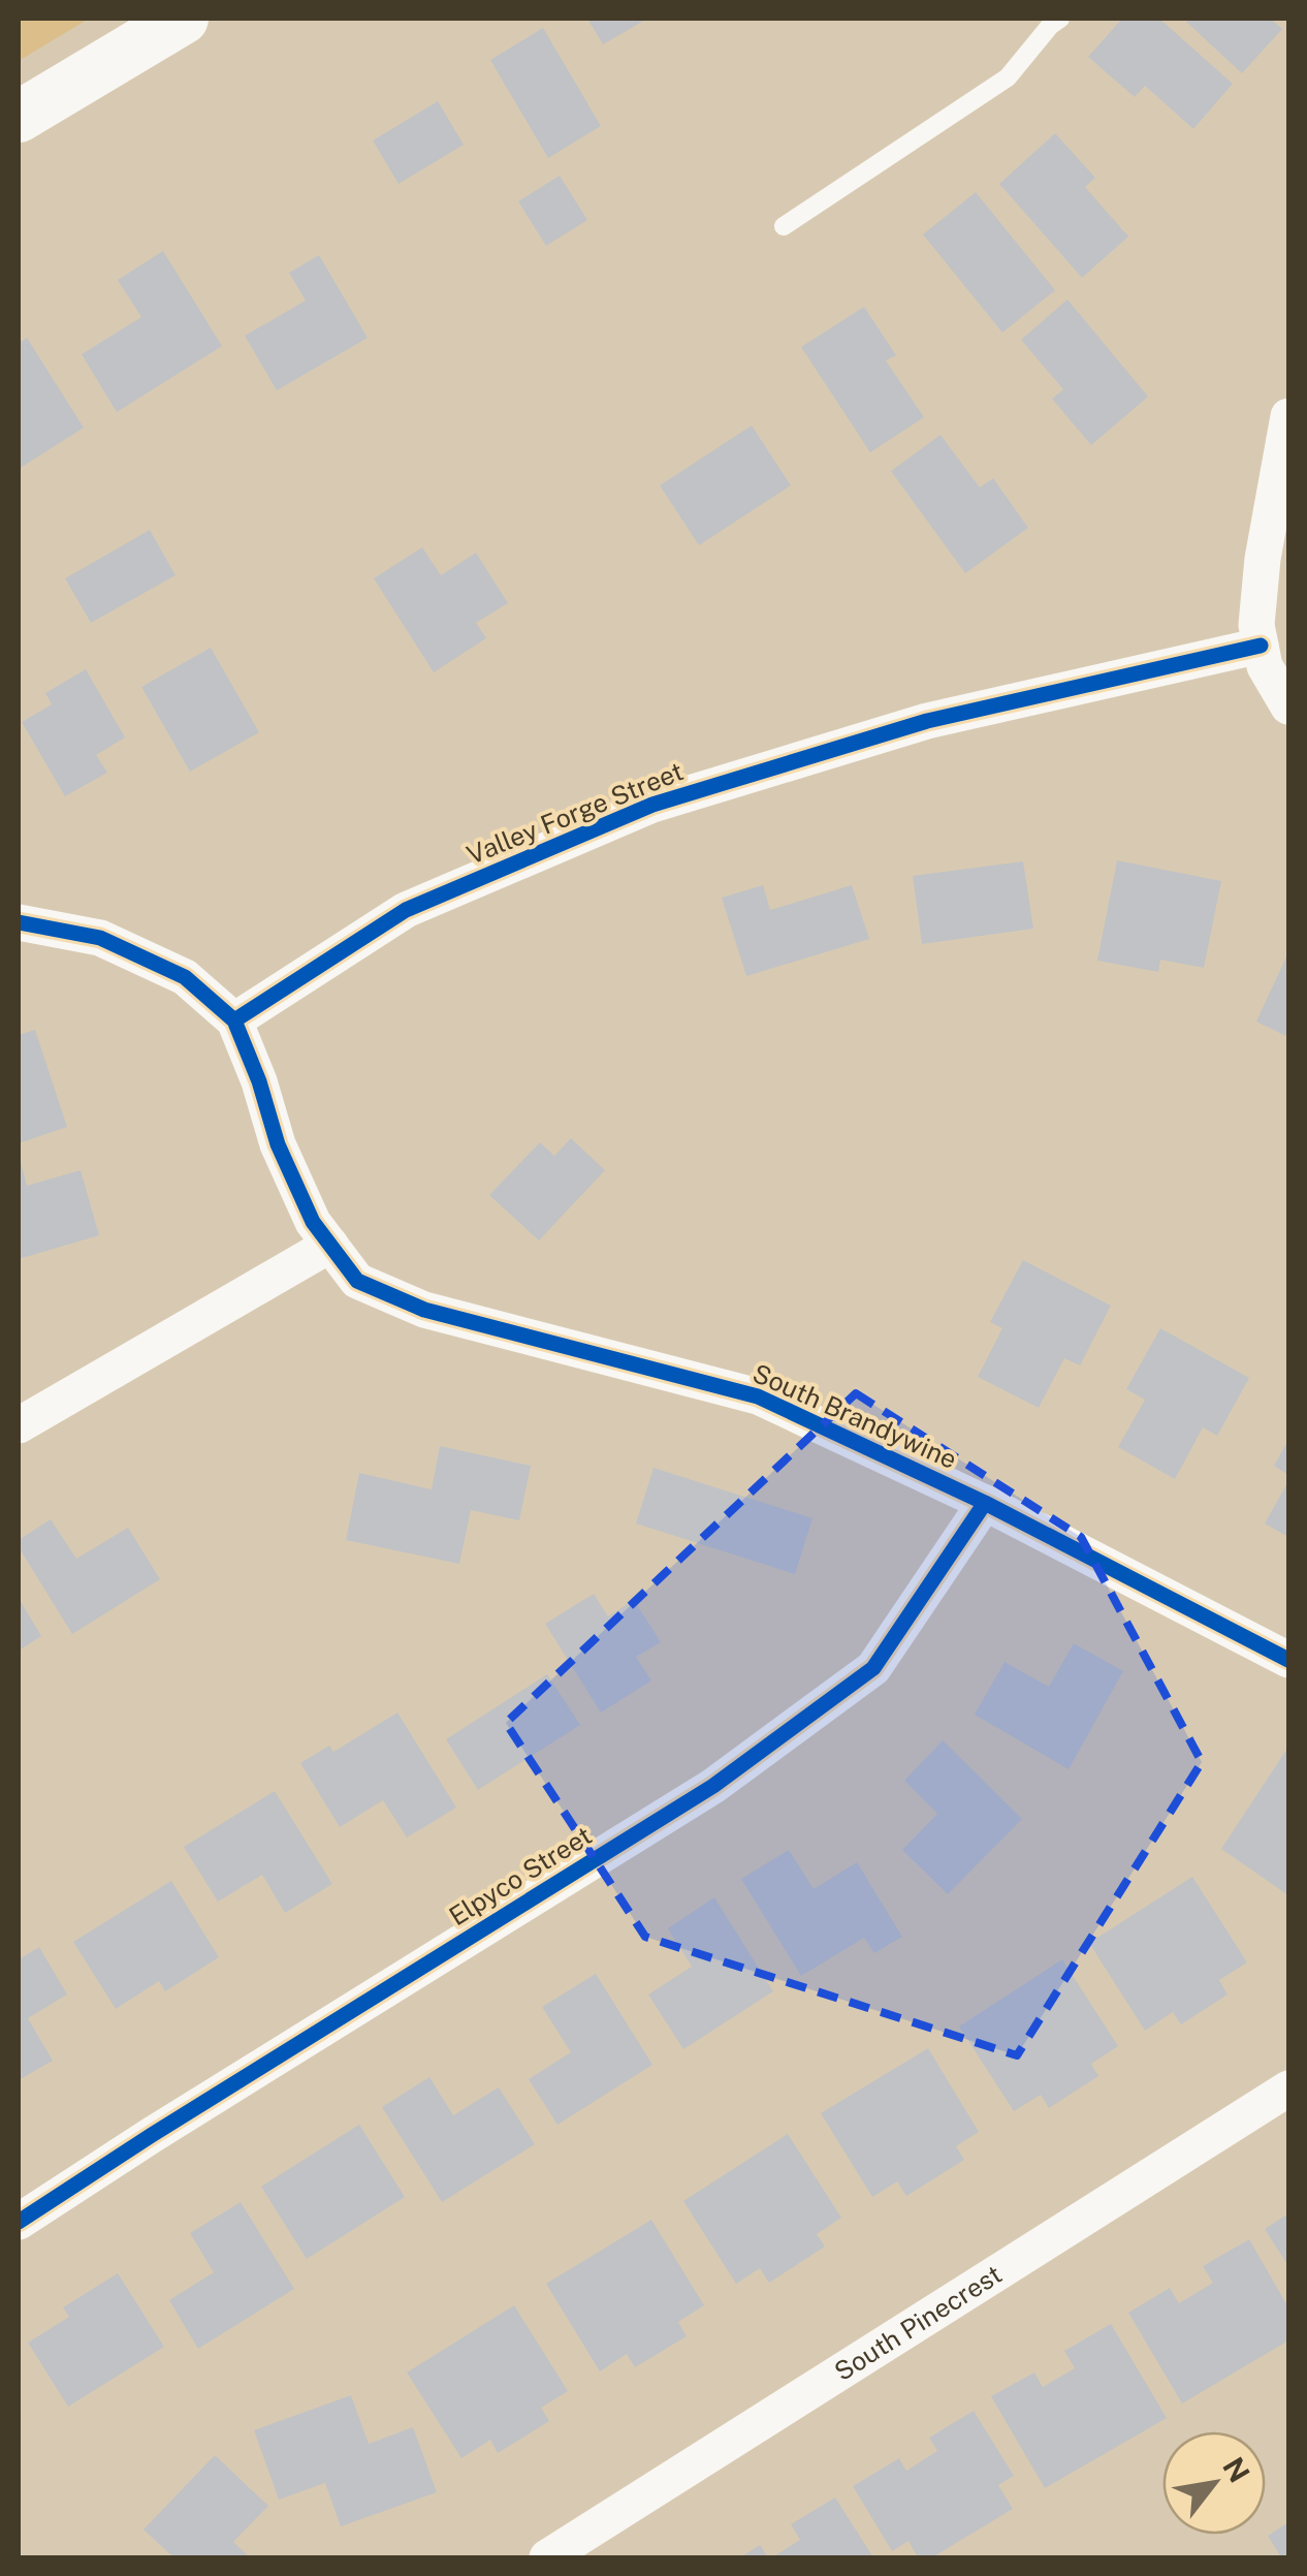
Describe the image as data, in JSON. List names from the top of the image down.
{
  "streets": {
    "street": [
      "Valley Forge Street",
      "South Brandywine",
      "Elpyco Street",
      "South Pinecrest"
    ]
  },
  "crossings": [
    ["South Brandywine", "Elpyco Street"]
  ],
  "north": "top right"
}
